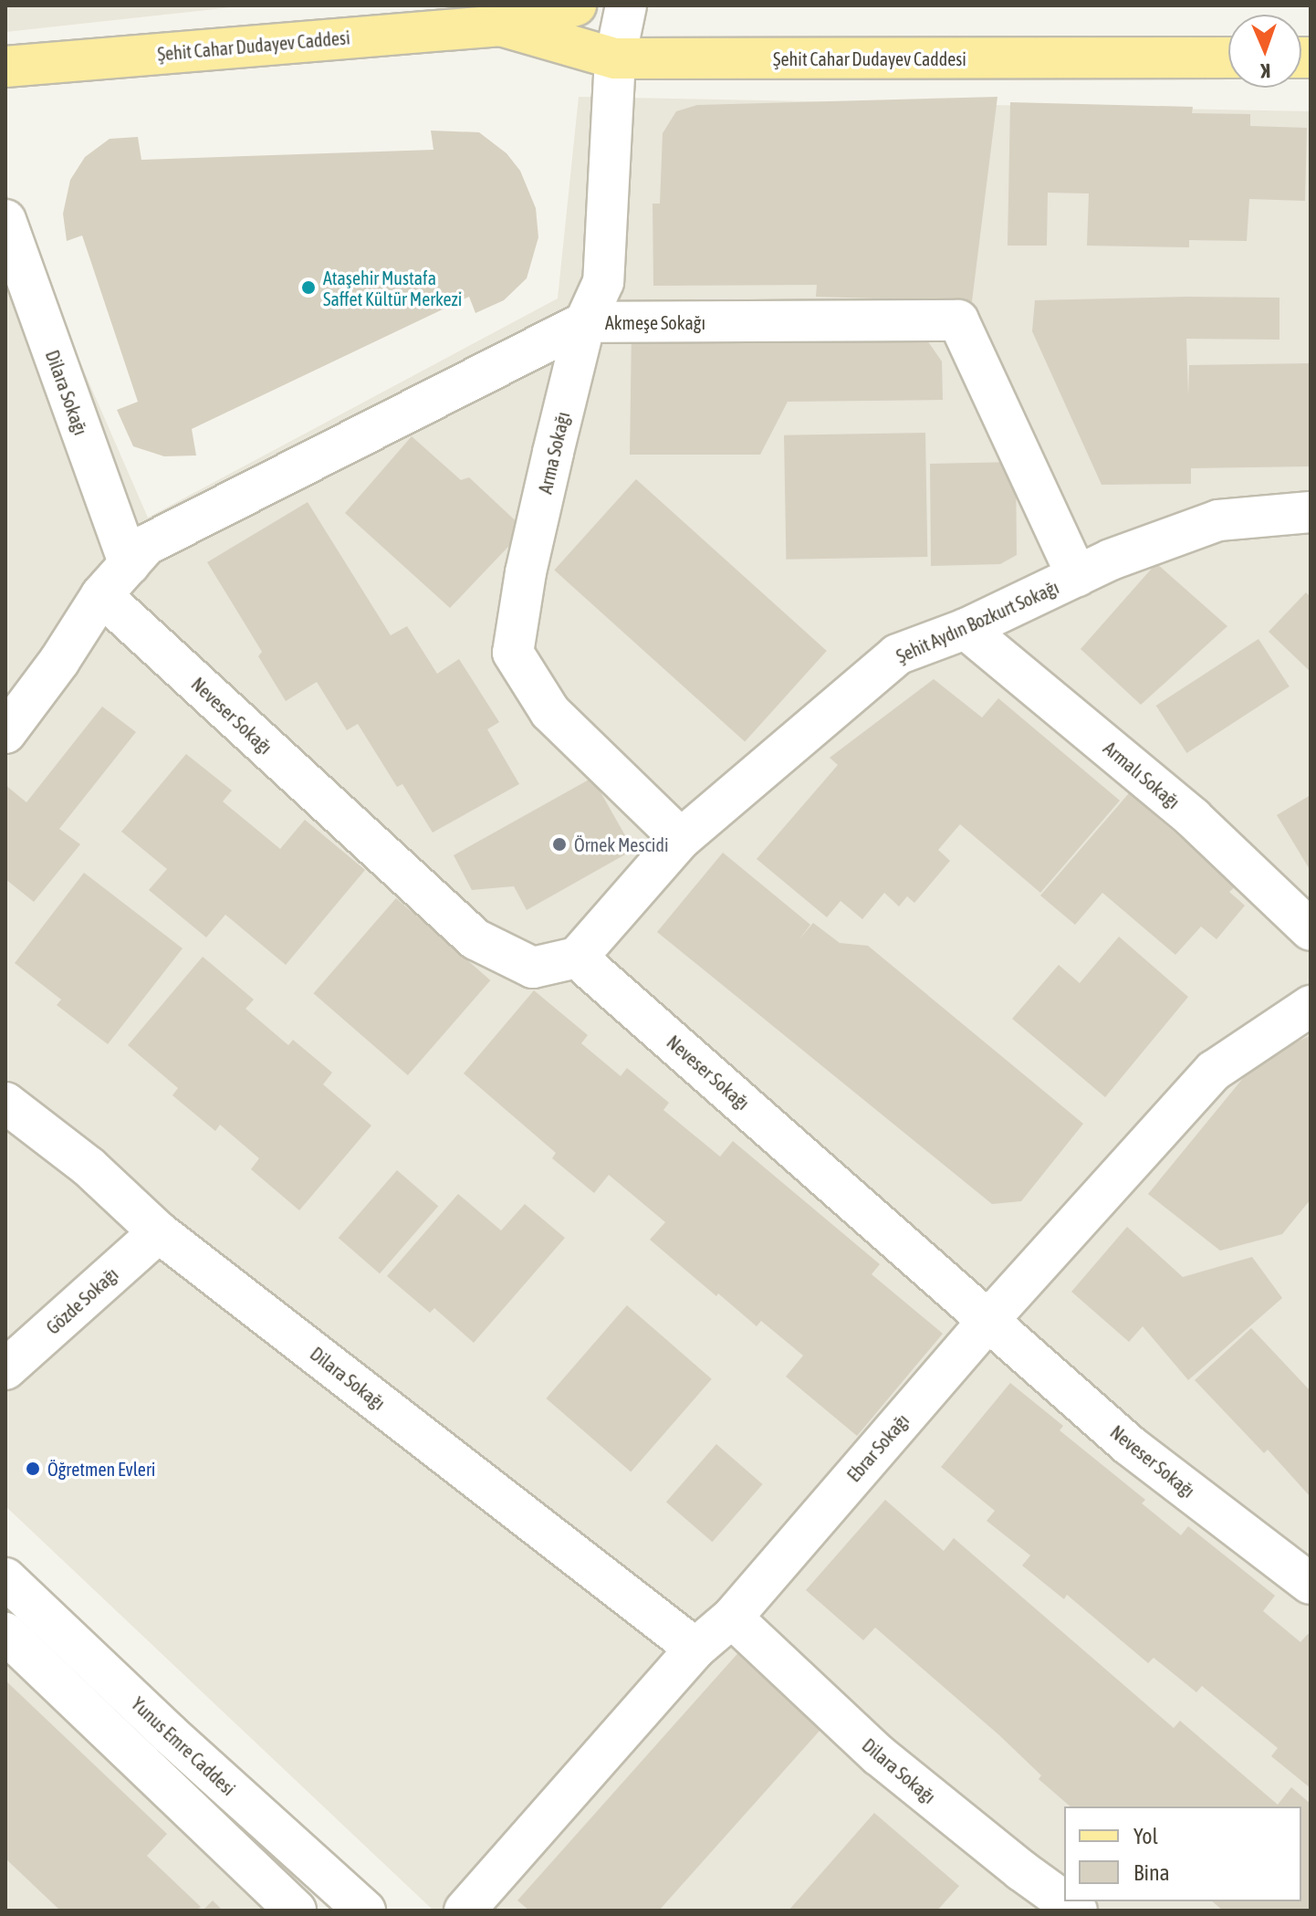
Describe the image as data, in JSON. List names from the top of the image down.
{
  "streets": {
    "main road": ["Şehit Cahar Dudayev Caddesi"],
    "street": [
      "Akmeşe Sokağı",
      "Dilara Sokağı",
      "Arma Sokağı",
      "Şehit Aydın Bozkurt Sokağı",
      "Neveser Sokağı",
      "Armalı Sokağı",
      "Gözde Sokağı",
      "Ebrar Sokağı",
      "Yunus Emre Caddesi"
    ]
  },
  "crossings": [
    ["Şehit Cahar Dudayev Caddesi", "Arma Sokağı"],
    ["Akmeşe Sokağı", "Dilara Sokağı"],
    ["Akmeşe Sokağı", "Arma Sokağı"],
    ["Akmeşe Sokağı", "Şehit Aydın Bozkurt Sokağı"],
    ["Akmeşe Sokağı", "Neveser Sokağı"],
    ["Dilara Sokağı", "Gözde Sokağı"],
    ["Dilara Sokağı", "Ebrar Sokağı"],
    ["Arma Sokağı", "Şehit Aydın Bozkurt Sokağı"],
    ["Şehit Aydın Bozkurt Sokağı", "Neveser Sokağı"],
    ["Şehit Aydın Bozkurt Sokağı", "Armalı Sokağı"],
    ["Neveser Sokağı", "Ebrar Sokağı"]
  ],
  "places": ["Ataşehir Mustafa Saffet Kültür Merkezi", "Örnek Mescidi", "Öğretmen Evleri"],
  "legend": ["Yol", "Bina"],
  "north": "bottom"
}
